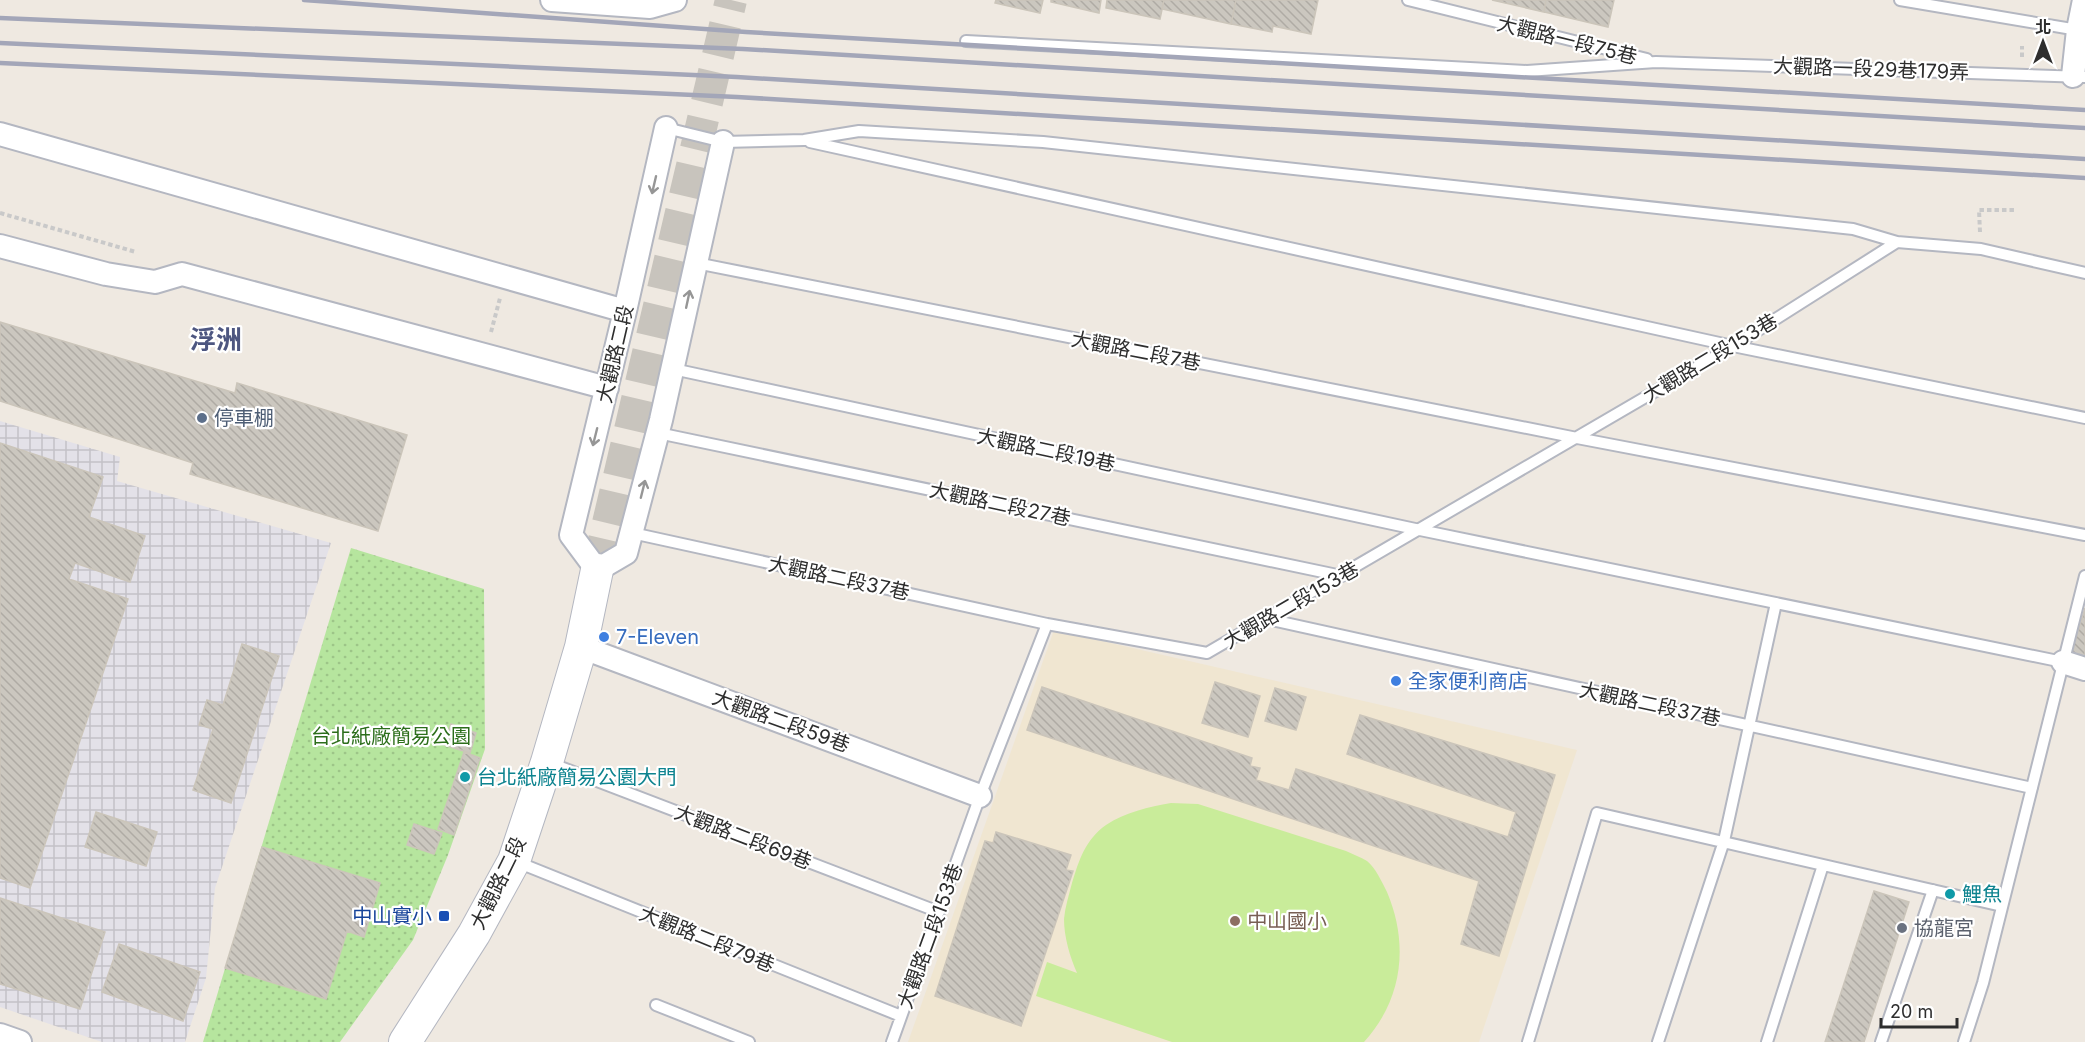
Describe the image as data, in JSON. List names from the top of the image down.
{
  "streets": {
    "main road": ["大觀路二段"],
    "street": ["大觀路二段59巷"],
    "lane": [
      "大觀路一段75巷",
      "大觀路一段29巷179弄",
      "大觀路二段7巷",
      "大觀路二段153巷",
      "大觀路二段19巷",
      "大觀路二段27巷",
      "大觀路二段37巷",
      "大觀路二段69巷",
      "大觀路二段79巷"
    ]
  },
  "crossings": [
    ["大觀路一段75巷", "大觀路一段29巷179弄"],
    ["大觀路二段7巷", "大觀路二段153巷"],
    ["大觀路二段", "大觀路二段59巷"],
    ["大觀路二段", "大觀路二段69巷"],
    ["大觀路二段", "大觀路二段79巷"],
    ["大觀路二段153巷", "大觀路二段19巷"],
    ["大觀路二段153巷", "大觀路二段27巷"],
    ["大觀路二段153巷", "大觀路二段37巷"],
    ["大觀路二段153巷", "大觀路二段59巷"],
    ["大觀路二段153巷", "大觀路二段69巷"],
    ["大觀路二段153巷", "大觀路二段79巷"]
  ],
  "districts": ["浮洲"],
  "parks": ["台北紙廠簡易公園"],
  "places": {
    "other": [
      "停車棚",
      "7-Eleven",
      "全家便利商店",
      "台北紙廠簡易公園大門",
      "鯉魚",
      "中山國小",
      "協龍宮"
    ],
    "transit": ["中山實小"]
  },
  "scale_bar": "20 m",
  "north": "top"
}
